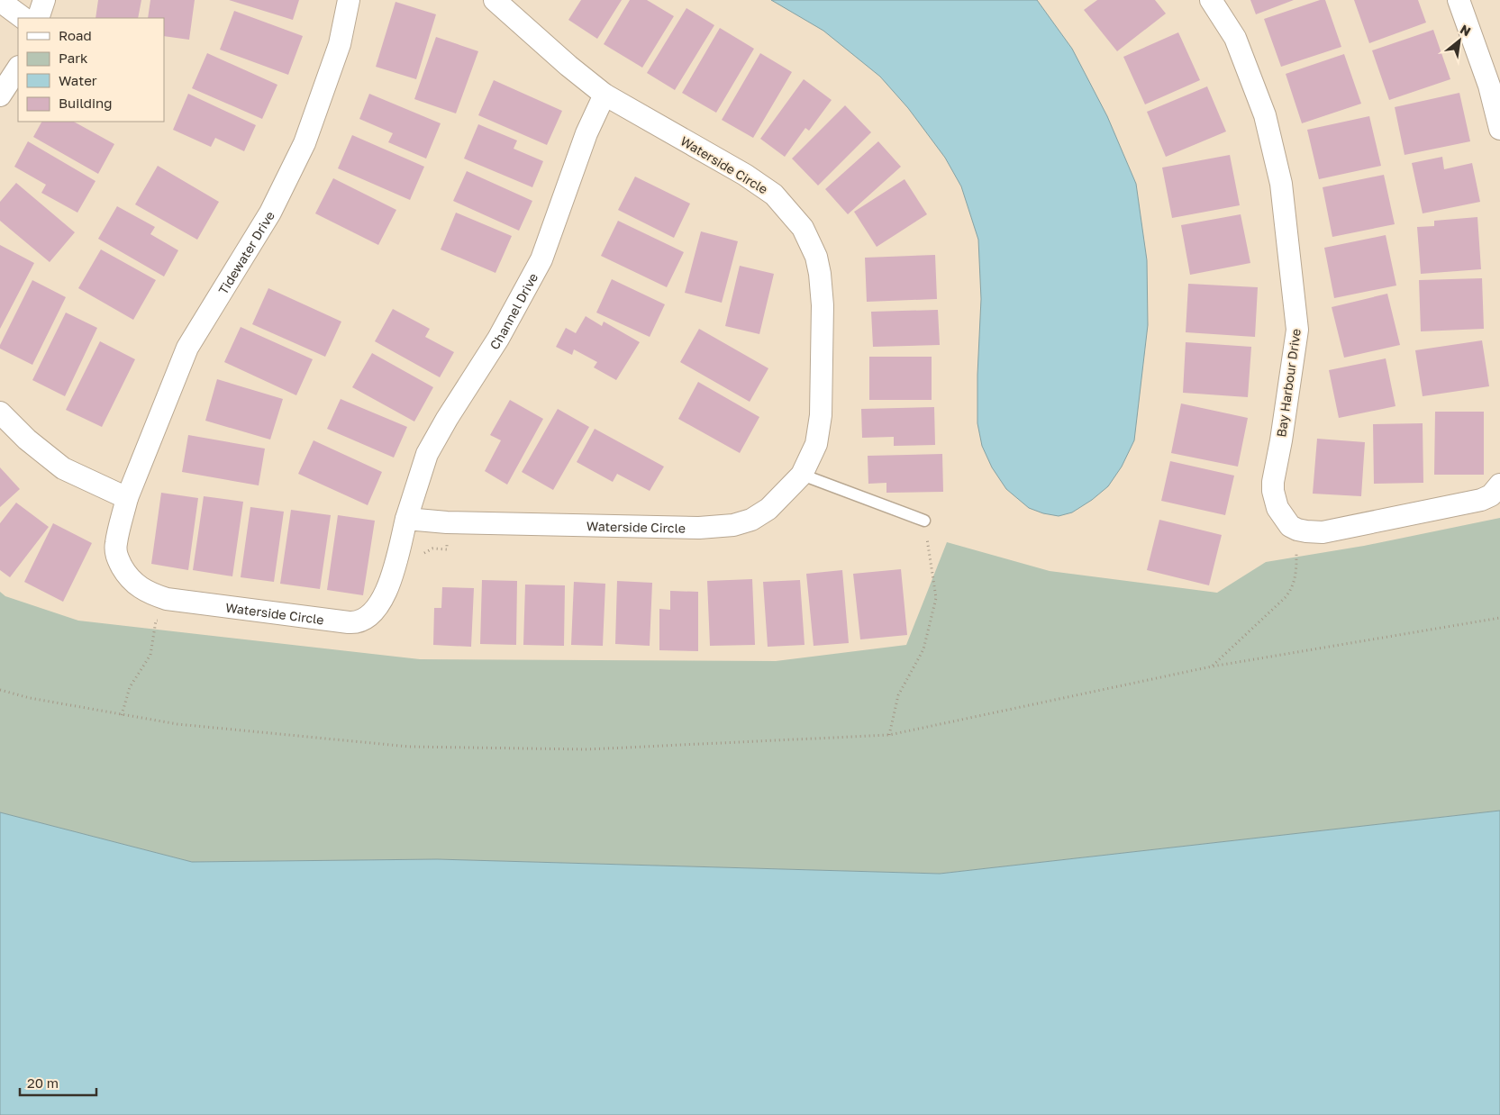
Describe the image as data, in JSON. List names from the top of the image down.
{
  "streets": {
    "street": [
      "Waterside Circle",
      "Tidewater Drive",
      "Channel Drive",
      "Bay Harbour Drive"
    ]
  },
  "crossings": [
    ["Waterside Circle", "Tidewater Drive"],
    ["Waterside Circle", "Channel Drive"]
  ],
  "legend": [
    "Road",
    "Park",
    "Water",
    "Building"
  ],
  "scale_bar": "20 m",
  "north": "top right"
}
